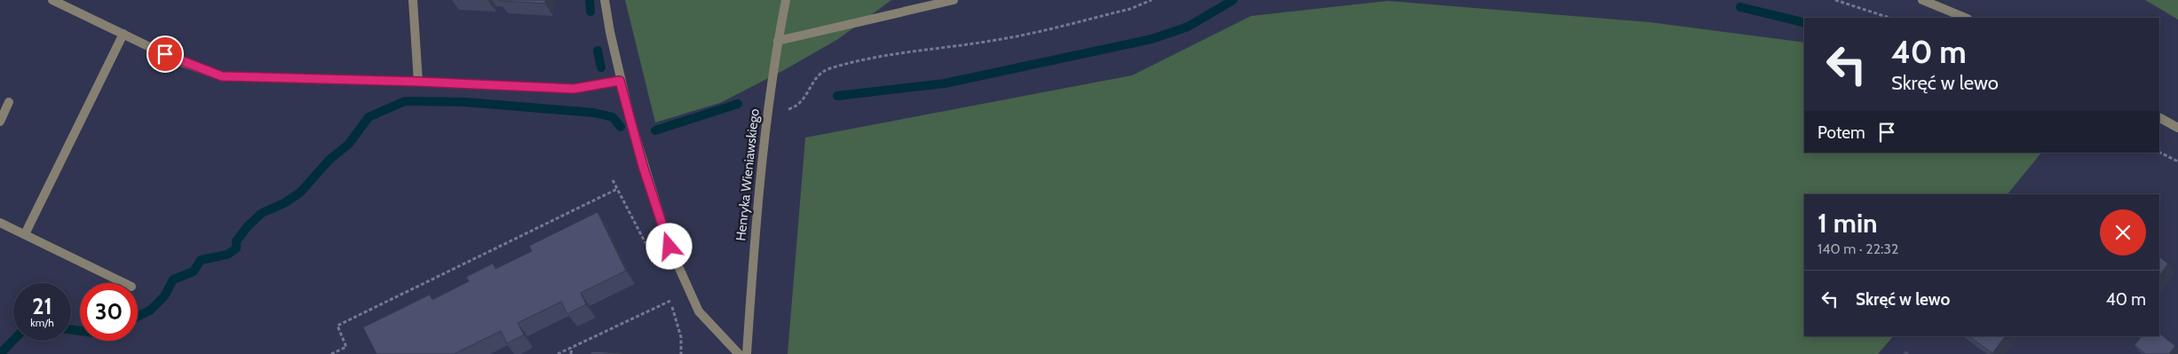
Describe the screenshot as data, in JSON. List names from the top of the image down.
{
  "streets": {
    "street": ["Henryka Wieniawskiego"]
  },
  "page": {
    "turn": ["40 m", "Skręć w lewo"],
    "then": "Potem",
    "heading": ["1 min", "140 m · 22:32"],
    "list": [
      {
        "name": "Skręć w lewo",
        "value": "40 m"
      }
    ],
    "speed": "21 km/h",
    "limit": "30"
  }
}
